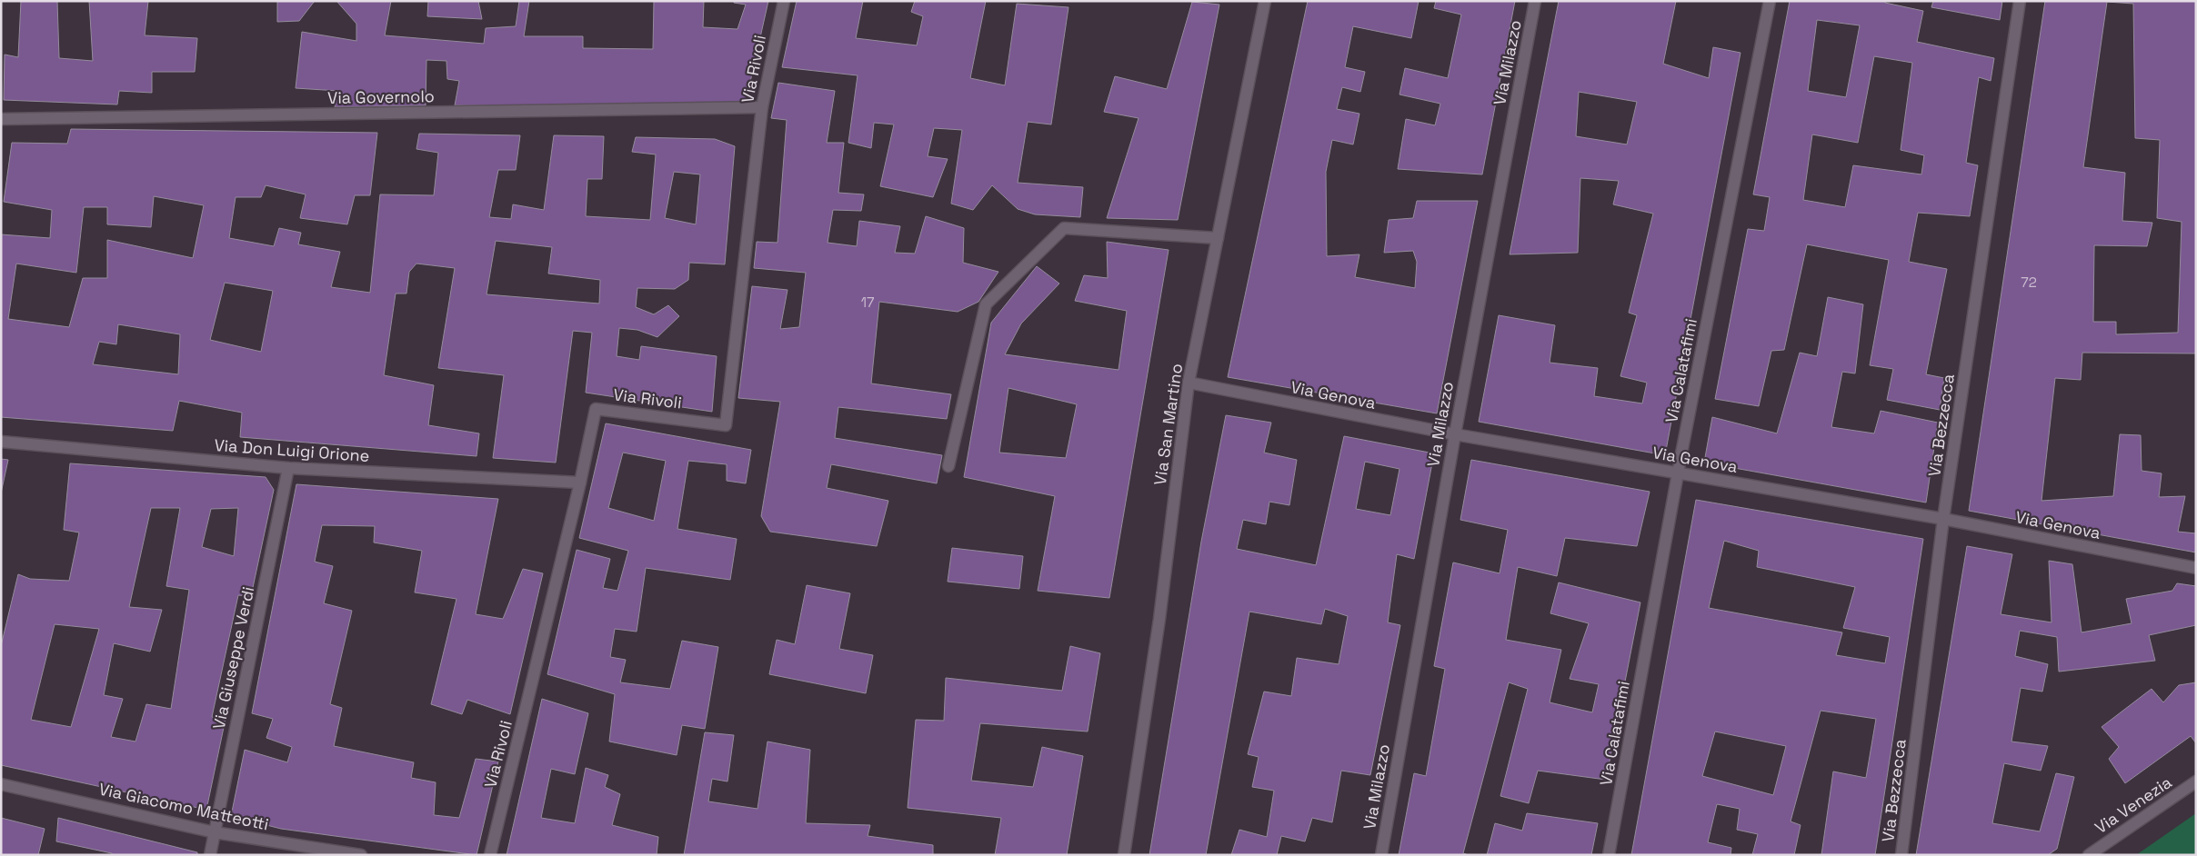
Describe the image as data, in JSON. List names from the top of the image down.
{
  "streets": {
    "street": [
      "Via Milazzo",
      "Via Rivoli",
      "Via Governolo",
      "Via Calatafimi",
      "Via Genova",
      "Via San Martino",
      "Via Bezzecca",
      "Via Don Luigi Orione",
      "Via Giuseppe Verdi",
      "Via Venezia",
      "Via Giacomo Matteotti"
    ]
  },
  "crossings": [
    ["Via Milazzo", "Via Genova"],
    ["Via Rivoli", "Via Governolo"],
    ["Via Rivoli", "Via Don Luigi Orione"],
    ["Via Calatafimi", "Via Genova"],
    ["Via Genova", "Via San Martino"],
    ["Via Genova", "Via Bezzecca"],
    ["Via Don Luigi Orione", "Via Giuseppe Verdi"],
    ["Via Giuseppe Verdi", "Via Giacomo Matteotti"]
  ],
  "house_numbers": ["72", "17"]
}
